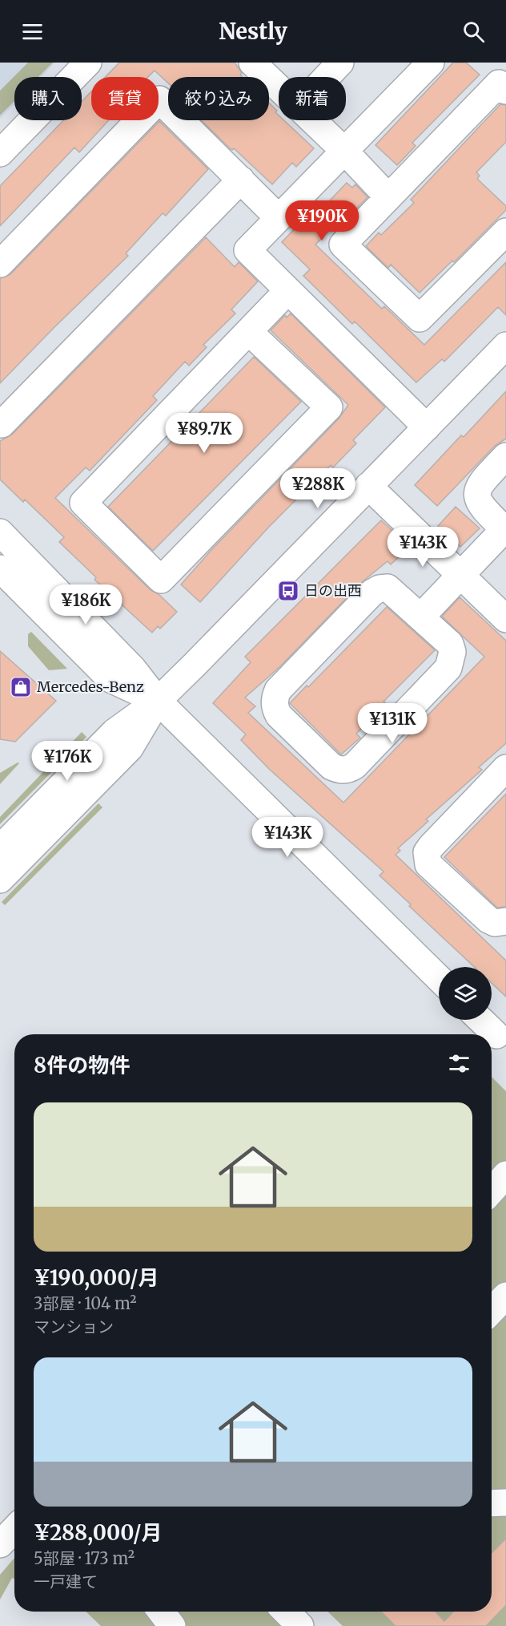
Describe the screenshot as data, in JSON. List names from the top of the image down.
{
  "places": {
    "bus stop": ["日の出西"],
    "shop": ["Mercedes-Benz"]
  },
  "page": {
    "header": "Nestly",
    "chip": [
      "購入",
      "賃貸",
      "絞り込み",
      "新着"
    ],
    "price": [
      "¥190K",
      "¥89.7K",
      "¥288K",
      "¥143K",
      "¥186K",
      "¥131K",
      "¥176K",
      "¥143K"
    ],
    "heading": "8件の物件",
    "list": [
      {
        "name": "¥190,000/月",
        "note": "3部屋 · 104 m² · マンション"
      },
      {
        "name": "¥288,000/月",
        "note": "5部屋 · 173 m² · 一戸建て"
      }
    ]
  }
}
